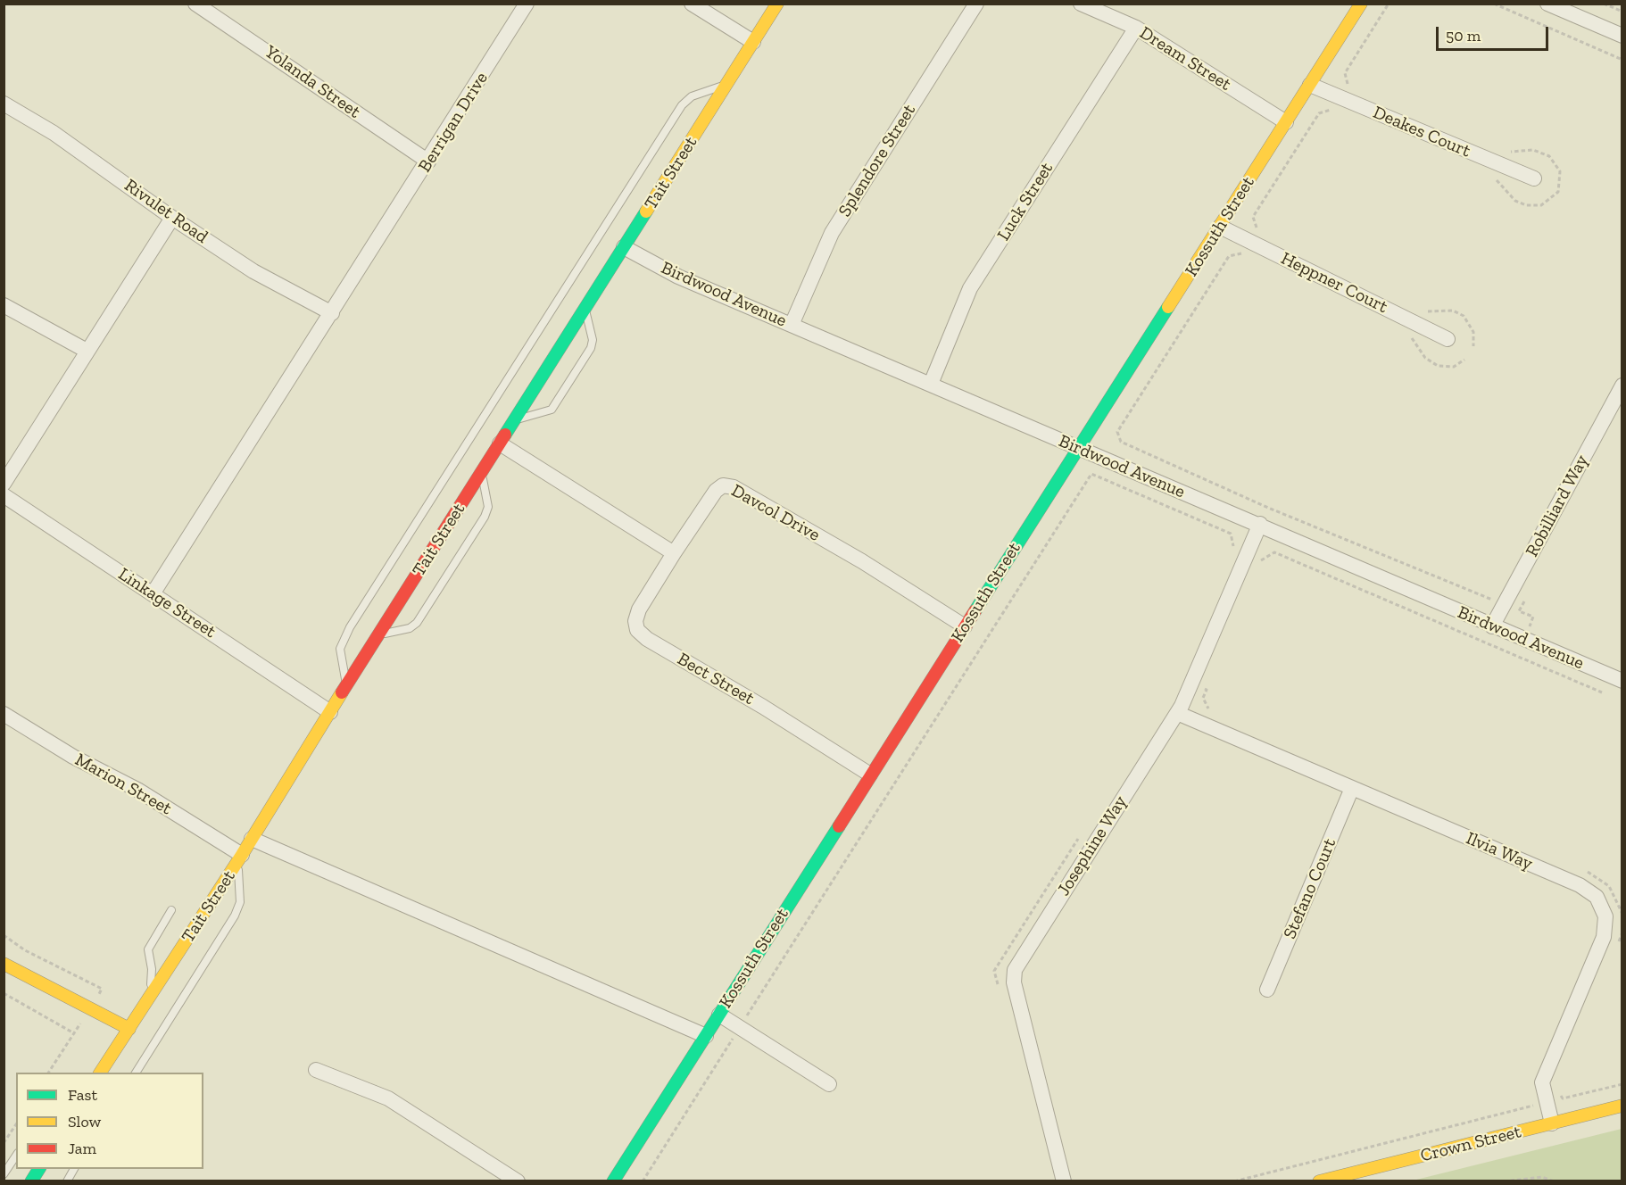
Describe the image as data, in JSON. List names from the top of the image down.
{
  "streets": {
    "street": [
      "Dream Street",
      "Yolanda Street",
      "Berrigan Drive",
      "Deakes Court",
      "Splendore Street",
      "Tait Street",
      "Luck Street",
      "Rivulet Road",
      "Kossuth Street",
      "Heppner Court",
      "Birdwood Avenue",
      "Robilliard Way",
      "Davcol Drive",
      "Linkage Street",
      "Bect Street",
      "Marion Street",
      "Josephine Way",
      "Ilvia Way",
      "Stefano Court",
      "Crown Street"
    ]
  },
  "crossings": [
    ["Dream Street", "Luck Street"],
    ["Dream Street", "Kossuth Street"],
    ["Yolanda Street", "Berrigan Drive"],
    ["Berrigan Drive", "Rivulet Road"],
    ["Berrigan Drive", "Linkage Street"],
    ["Deakes Court", "Kossuth Street"],
    ["Splendore Street", "Birdwood Avenue"],
    ["Tait Street", "Birdwood Avenue"],
    ["Tait Street", "Linkage Street"],
    ["Tait Street", "Marion Street"],
    ["Luck Street", "Birdwood Avenue"],
    ["Kossuth Street", "Heppner Court"],
    ["Kossuth Street", "Birdwood Avenue"],
    ["Kossuth Street", "Davcol Drive"],
    ["Kossuth Street", "Bect Street"],
    ["Birdwood Avenue", "Robilliard Way"],
    ["Birdwood Avenue", "Josephine Way"],
    ["Davcol Drive", "Bect Street"],
    ["Josephine Way", "Ilvia Way"],
    ["Ilvia Way", "Stefano Court"],
    ["Ilvia Way", "Crown Street"]
  ],
  "legend": ["Fast", "Slow", "Jam"],
  "scale_bar": "50 m"
}
